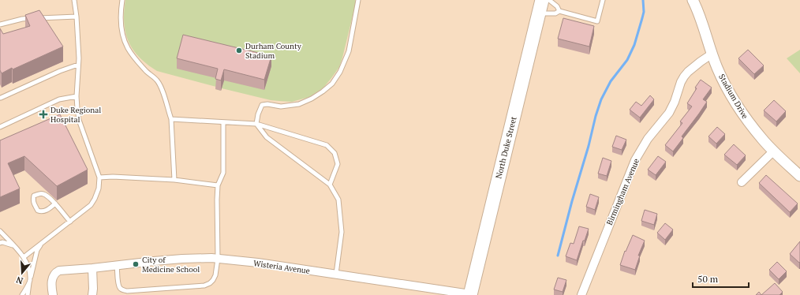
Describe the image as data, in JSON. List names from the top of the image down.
{
  "streets": {
    "highway": ["North Duke Street"],
    "street": ["Stadium Drive", "Birmingham Avenue", "Wisteria Avenue"]
  },
  "crossings": [
    ["Stadium Drive", "Birmingham Avenue"],
    ["North Duke Street", "Wisteria Avenue"]
  ],
  "places": {
    "other": ["Durham County Stadium", "City of Medicine School"],
    "health": ["Duke Regional Hospital"]
  },
  "scale_bar": "50 m",
  "north": "bottom"
}
